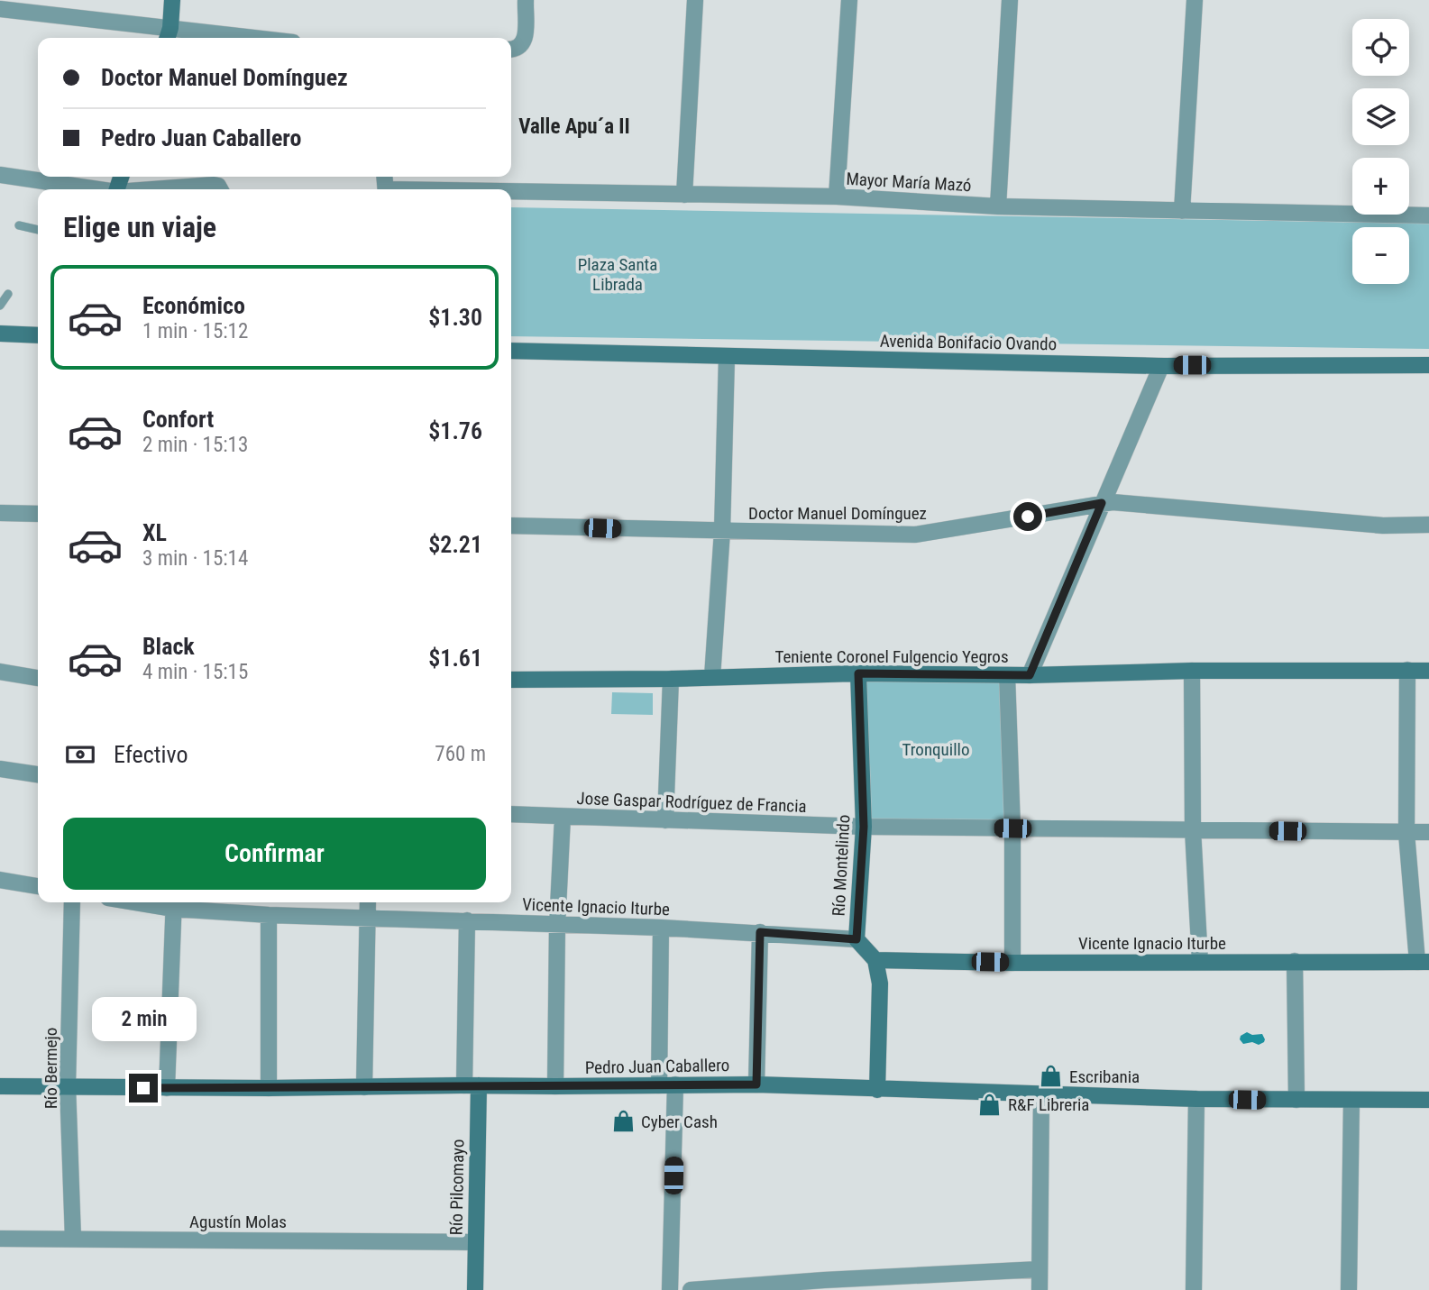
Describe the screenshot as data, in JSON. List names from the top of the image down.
{
  "streets": {
    "street": [
      "Mayor María Mazó",
      "Avenida Bonifacio Ovando",
      "Doctor Manuel Domínguez",
      "Teniente Coronel Fulgencio Yegros",
      "Jose Gaspar Rodríguez de Francia",
      "Río Montelindo",
      "Vicente Ignacio Iturbe",
      "Pedro Juan Caballero",
      "Río Bermejo",
      "Río Pilcomayo",
      "Agustín Molas"
    ]
  },
  "crossings": [
    ["Teniente Coronel Fulgencio Yegros", "Río Montelindo"],
    ["Jose Gaspar Rodríguez de Francia", "Río Montelindo"],
    ["Río Montelindo", "Vicente Ignacio Iturbe"],
    ["Vicente Ignacio Iturbe", "Río Pilcomayo"],
    ["Pedro Juan Caballero", "Río Bermejo"],
    ["Pedro Juan Caballero", "Río Pilcomayo"],
    ["Río Bermejo", "Agustín Molas"],
    ["Río Pilcomayo", "Agustín Molas"]
  ],
  "districts": ["Valle Apu´a II"],
  "parks": ["Plaza Santa Librada", "Tronquillo"],
  "places": {
    "shop": ["Escribania", "R&F Libreria", "Cyber Cash"]
  },
  "page": {
    "map_buttons": ["+", "−"],
    "banner": ["Doctor Manuel Domínguez", "Pedro Juan Caballero"],
    "heading": "Elige un viaje",
    "list": [
      {
        "name": "Económico",
        "note": "1 min · 15:12",
        "value": "$1.30"
      },
      {
        "name": "Confort",
        "note": "2 min · 15:13",
        "value": "$1.76"
      },
      {
        "name": "XL",
        "note": "3 min · 15:14",
        "value": "$2.21"
      },
      {
        "name": "Black",
        "note": "4 min · 15:15",
        "value": "$1.61"
      }
    ],
    "pay": ["Efectivo", "760 m"],
    "buttons": "Confirmar",
    "bubble": "2 min"
  }
}
